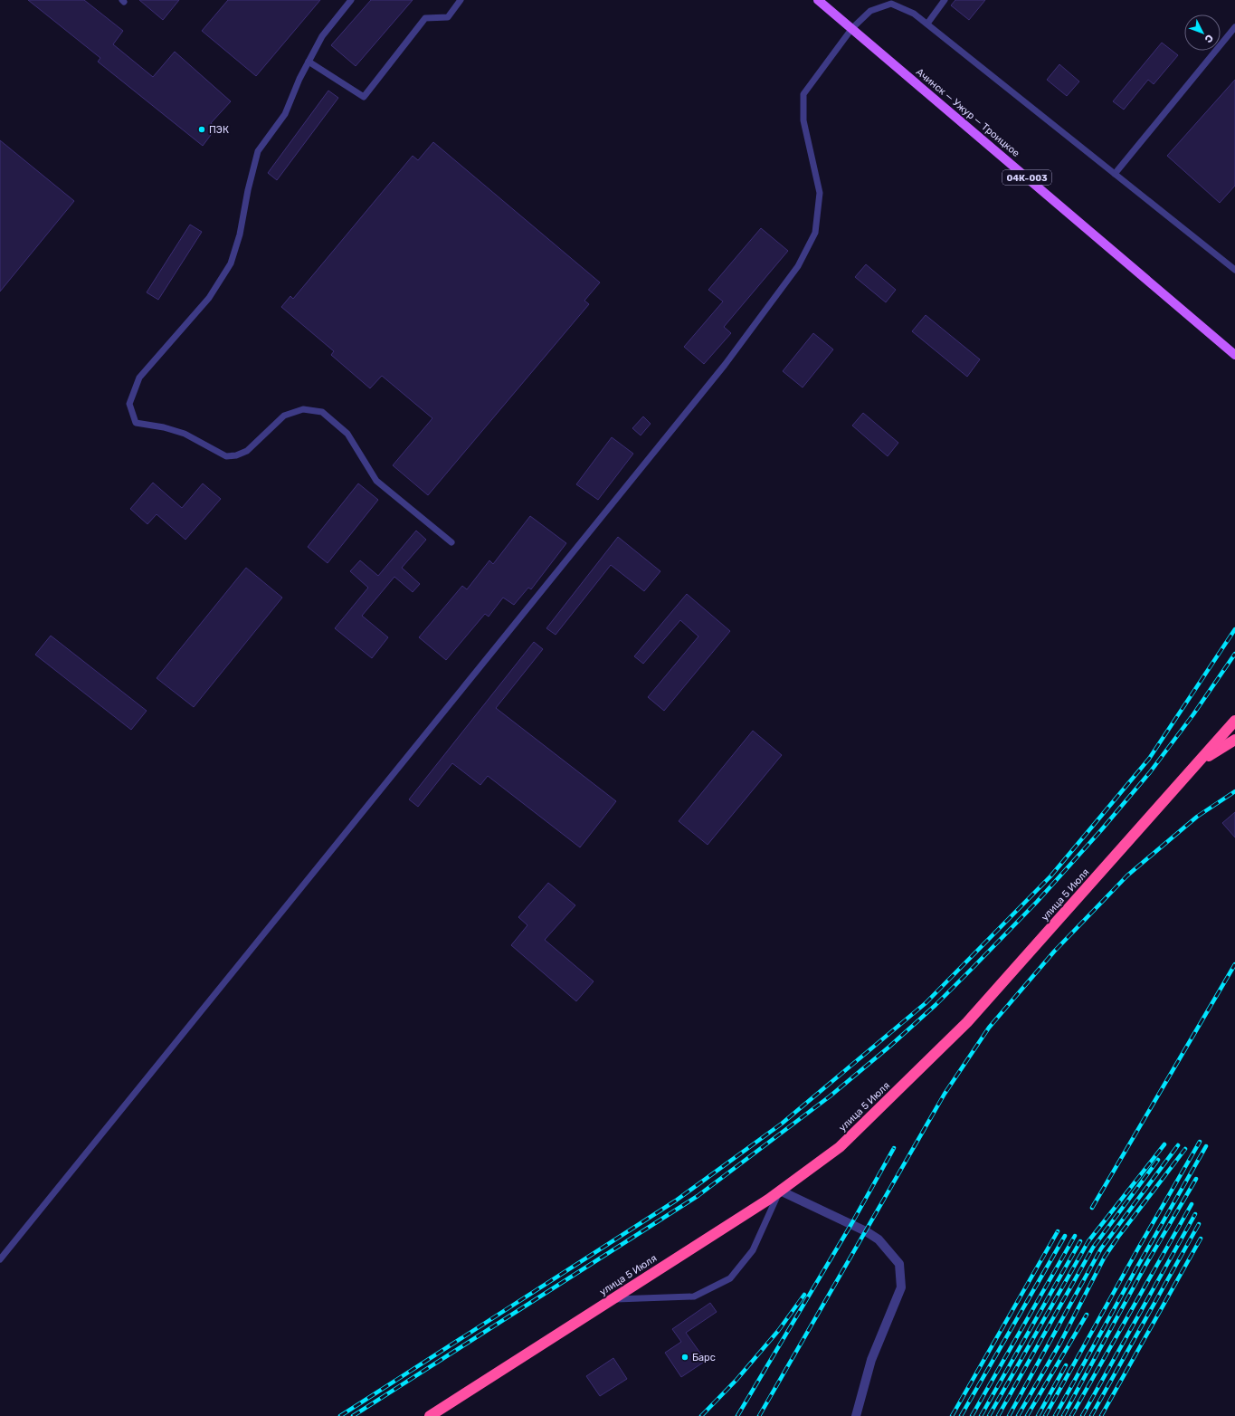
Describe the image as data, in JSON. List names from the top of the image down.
{
  "streets": {
    "highway": ["улица 5 Июля"],
    "main road": ["Ачинск — Ужур — Троицкое", "04К-003"]
  },
  "places": ["ПЭК", "Барс"],
  "north": "bottom right"
}
